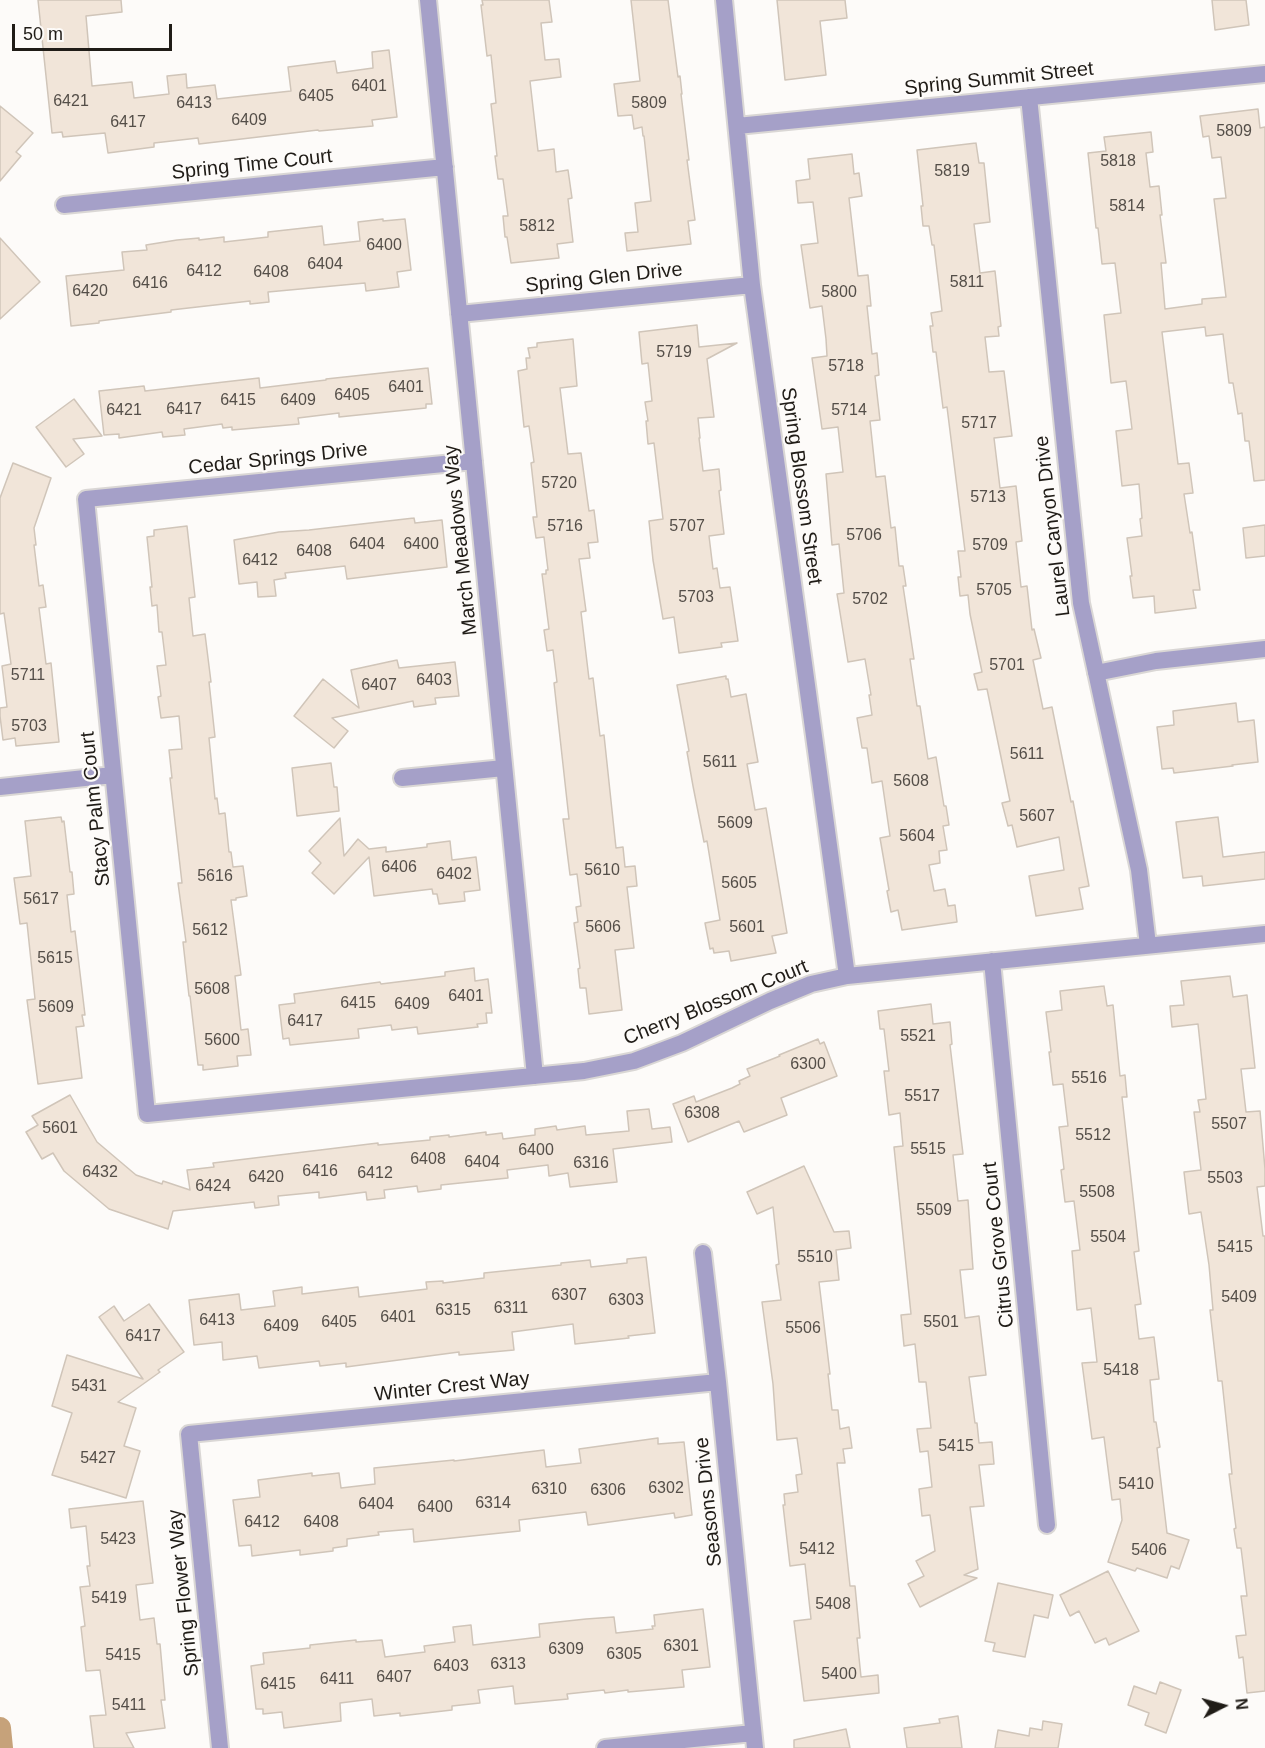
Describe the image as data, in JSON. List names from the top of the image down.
{
  "streets": {
    "street": [
      "Spring Summit Street",
      "Spring Time Court",
      "Spring Glen Drive",
      "Cedar Springs Drive",
      "Spring Blossom Street",
      "Laurel Canyon Drive",
      "March Meadows Way",
      "Stacy Palm Court",
      "Cherry Blossom Court",
      "Citrus Grove Court",
      "Winter Crest Way",
      "Seasons Drive",
      "Spring Flower Way"
    ]
  },
  "crossings": [
    ["Spring Summit Street", "Spring Blossom Street"],
    ["Spring Summit Street", "Laurel Canyon Drive"],
    ["Spring Time Court", "March Meadows Way"],
    ["Spring Glen Drive", "Spring Blossom Street"],
    ["Spring Glen Drive", "March Meadows Way"],
    ["Cedar Springs Drive", "March Meadows Way"],
    ["Cedar Springs Drive", "Stacy Palm Court"],
    ["Spring Blossom Street", "Cherry Blossom Court"],
    ["Laurel Canyon Drive", "Cherry Blossom Court"],
    ["March Meadows Way", "Cherry Blossom Court"],
    ["Stacy Palm Court", "Cherry Blossom Court"],
    ["Cherry Blossom Court", "Citrus Grove Court"],
    ["Winter Crest Way", "Seasons Drive"],
    ["Winter Crest Way", "Spring Flower Way"]
  ],
  "house_numbers": [
    "6401",
    "6405",
    "6421",
    "6413",
    "5809",
    "6409",
    "6417",
    "5809",
    "5818",
    "5819",
    "5814",
    "5812",
    "6400",
    "6404",
    "6412",
    "6408",
    "5811",
    "6416",
    "6420",
    "5800",
    "5719",
    "5718",
    "6401",
    "6405",
    "6415",
    "6409",
    "6417",
    "6421",
    "5714",
    "5717",
    "5720",
    "5713",
    "5716",
    "5707",
    "5706",
    "6404",
    "6400",
    "5709",
    "6408",
    "6412",
    "5705",
    "5703",
    "5702",
    "5701",
    "5711",
    "6403",
    "6407",
    "5703",
    "5611",
    "5611",
    "5608",
    "5607",
    "5609",
    "5604",
    "6406",
    "5610",
    "6402",
    "5616",
    "5605",
    "5617",
    "5606",
    "5601",
    "5612",
    "5615",
    "5608",
    "6401",
    "6415",
    "6409",
    "5609",
    "6417",
    "5521",
    "5600",
    "6300",
    "5516",
    "5517",
    "6308",
    "5507",
    "5601",
    "5512",
    "5515",
    "6400",
    "6408",
    "6404",
    "6316",
    "6416",
    "6432",
    "6412",
    "6420",
    "5503",
    "6424",
    "5508",
    "5509",
    "5504",
    "5415",
    "5510",
    "6307",
    "5409",
    "6303",
    "6311",
    "6315",
    "6401",
    "6413",
    "6405",
    "5501",
    "6409",
    "5506",
    "6417",
    "5418",
    "5431",
    "5415",
    "5427",
    "5410",
    "6302",
    "6310",
    "6306",
    "6314",
    "6404",
    "6400",
    "6412",
    "6408",
    "5423",
    "5412",
    "5406",
    "5419",
    "5408",
    "6301",
    "6309",
    "6305",
    "5415",
    "6313",
    "6403",
    "5400",
    "6407",
    "6411",
    "6415",
    "5411"
  ],
  "scale_bar": "50 m",
  "north": "right"
}
